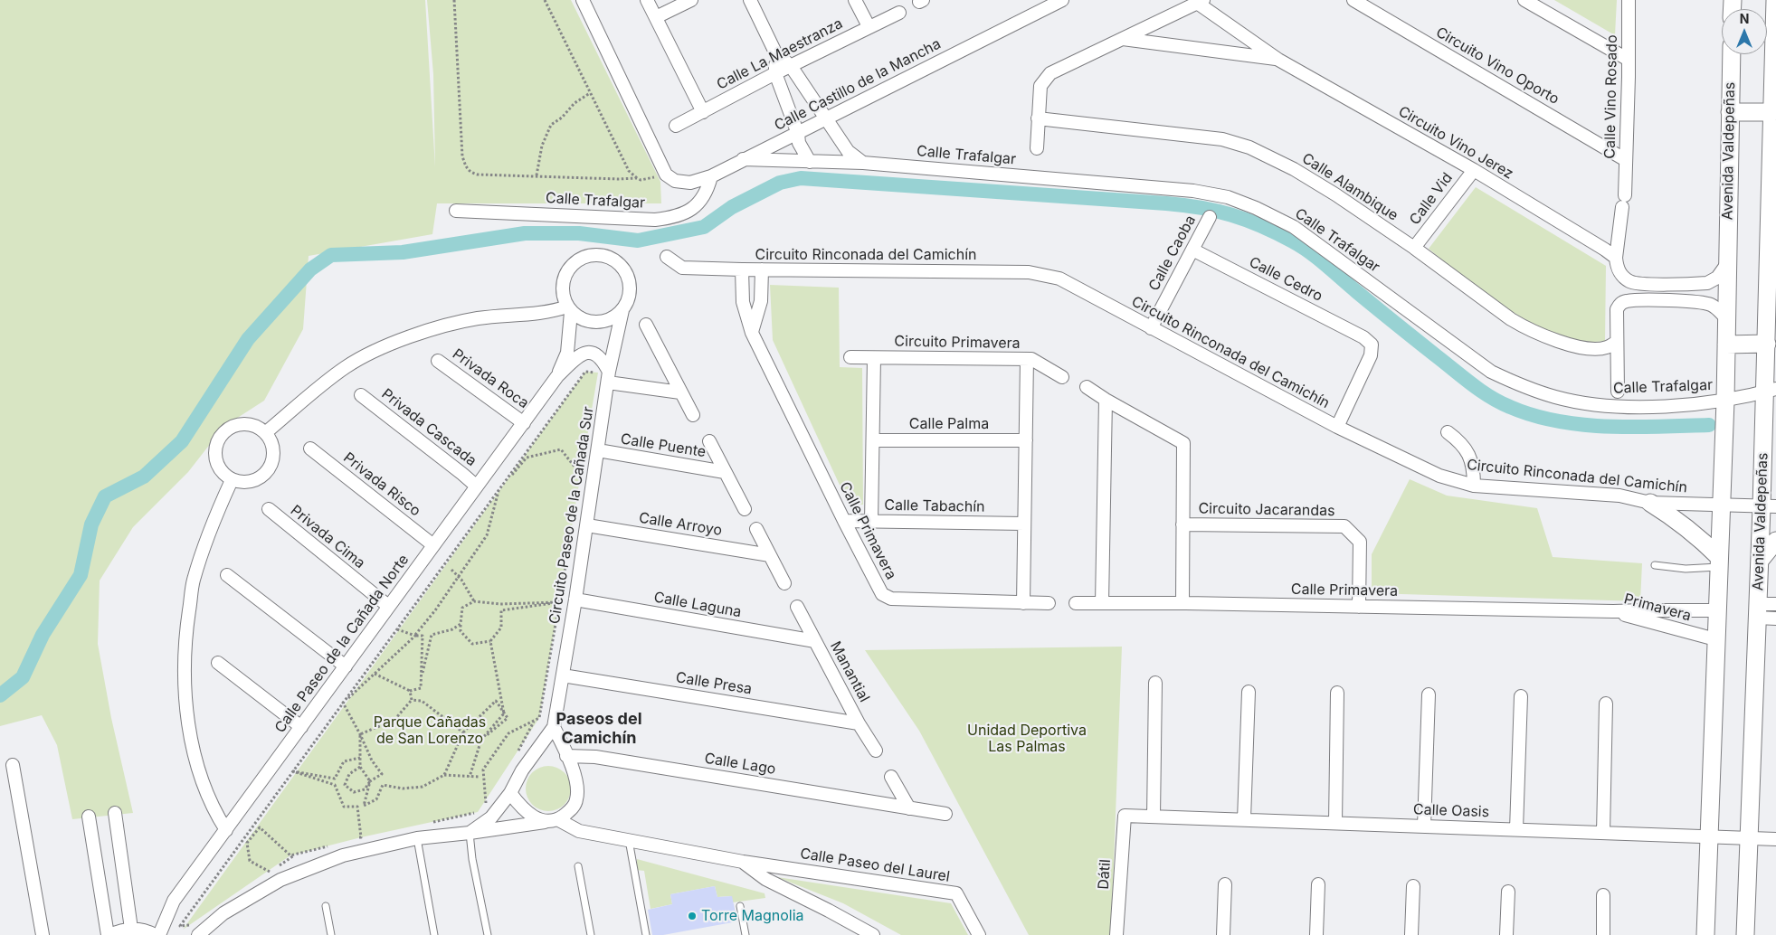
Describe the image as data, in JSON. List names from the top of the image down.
{
  "streets": {
    "street": [
      "Calle La Maestranza",
      "Circuito Vino Oporto",
      "Calle Castillo de la Mancha",
      "Calle Vino Rosado",
      "Circuito Vino Jerez",
      "Avenida Valdepeñas",
      "Calle Trafalgar",
      "Calle Alambique",
      "Calle Vid",
      "Calle Caoba",
      "Circuito Rinconada del Camichín",
      "Calle Cedro",
      "Circuito Primavera",
      "Privada Roca",
      "Calle Palma",
      "Privada Cascada",
      "Calle Puente",
      "Privada Risco",
      "Calle Tabachín",
      "Circuito Jacarandas",
      "Circuito Paseo de la Cañada Sur",
      "Calle Arroyo",
      "Calle Primavera",
      "Privada Cima",
      "Calle Laguna",
      "Primavera",
      "Calle Paseo de la Cañada Norte",
      "Manantial",
      "Calle Presa",
      "Calle Lago",
      "Calle Oasis",
      "Calle Paseo del Laurel",
      "Dátil"
    ]
  },
  "crossings": [
    ["Circuito Vino Oporto", "Calle Vino Rosado"],
    ["Calle Castillo de la Mancha", "Calle Trafalgar"],
    ["Calle Vino Rosado", "Circuito Vino Jerez"],
    ["Circuito Vino Jerez", "Calle Vid"],
    ["Avenida Valdepeñas", "Calle Trafalgar"],
    ["Avenida Valdepeñas", "Circuito Rinconada del Camichín"],
    ["Avenida Valdepeñas", "Primavera"],
    ["Avenida Valdepeñas", "Calle Oasis"],
    ["Calle Alambique", "Calle Vid"],
    ["Calle Caoba", "Circuito Rinconada del Camichín"],
    ["Calle Caoba", "Calle Cedro"],
    ["Circuito Rinconada del Camichín", "Calle Cedro"],
    ["Circuito Rinconada del Camichín", "Calle Primavera"],
    ["Circuito Primavera", "Calle Palma"],
    ["Circuito Primavera", "Calle Tabachín"],
    ["Privada Roca", "Calle Paseo de la Cañada Norte"],
    ["Privada Cascada", "Calle Paseo de la Cañada Norte"],
    ["Calle Puente", "Circuito Paseo de la Cañada Sur"],
    ["Privada Risco", "Calle Paseo de la Cañada Norte"],
    ["Calle Tabachín", "Calle Primavera"],
    ["Circuito Jacarandas", "Calle Primavera"],
    ["Circuito Paseo de la Cañada Sur", "Calle Arroyo"],
    ["Circuito Paseo de la Cañada Sur", "Calle Laguna"],
    ["Circuito Paseo de la Cañada Sur", "Calle Paseo de la Cañada Norte"],
    ["Circuito Paseo de la Cañada Sur", "Calle Presa"],
    ["Calle Primavera", "Primavera"],
    ["Privada Cima", "Calle Paseo de la Cañada Norte"],
    ["Calle Laguna", "Manantial"],
    ["Manantial", "Calle Presa"],
    ["Calle Oasis", "Dátil"]
  ],
  "districts": ["Paseos del Camichín"],
  "parks": ["Parque Cañadas de San Lorenzo", "Unidad Deportiva Las Palmas"],
  "places": ["Torre Magnolia"],
  "north": "top"
}
